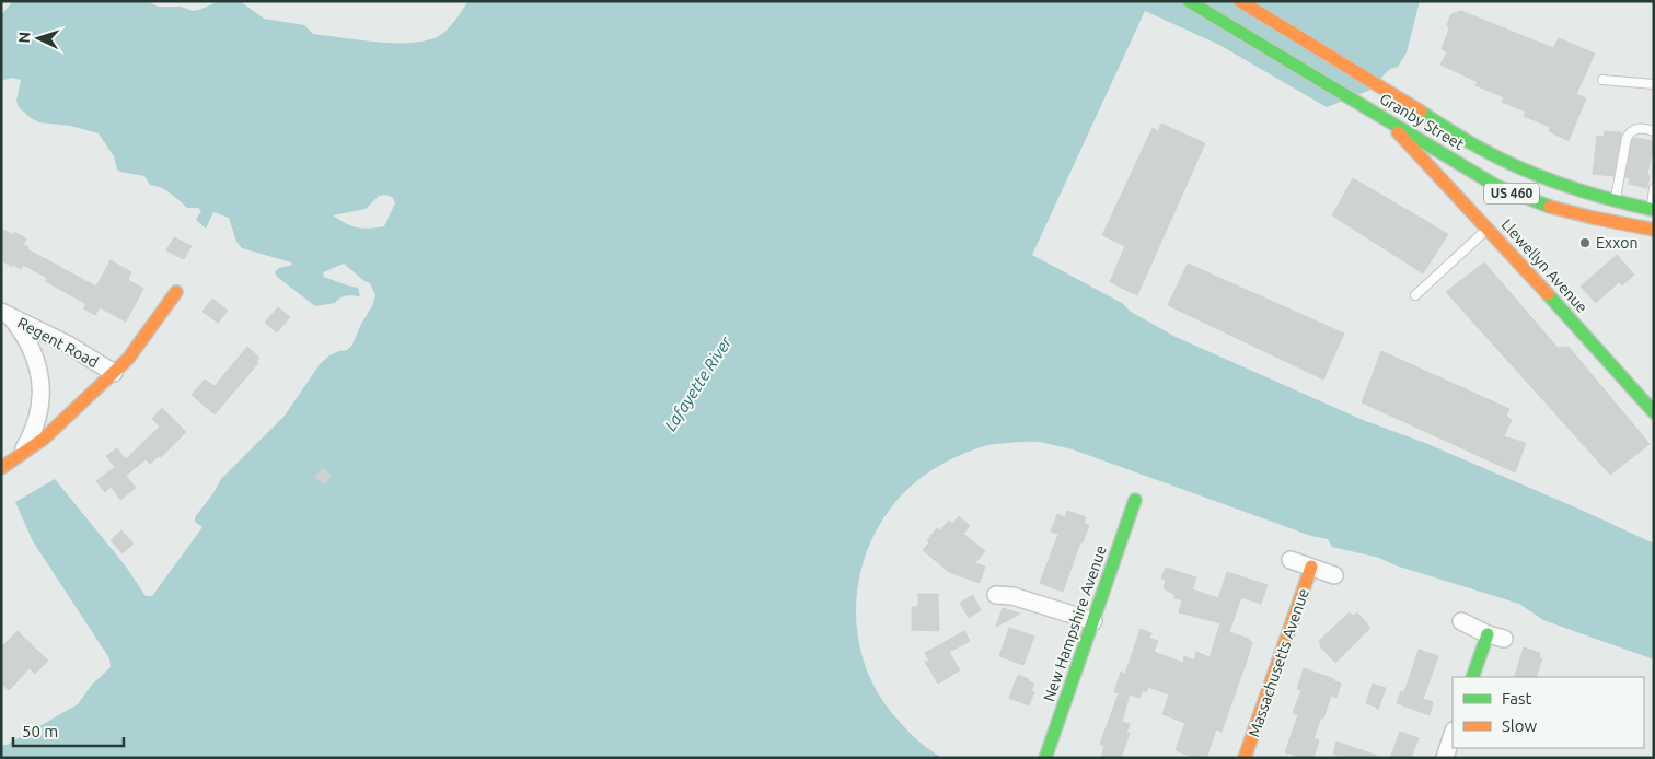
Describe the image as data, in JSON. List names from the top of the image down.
{
  "streets": {
    "street": [
      "Granby Street",
      "US 460",
      "Llewellyn Avenue",
      "Regent Road",
      "New Hampshire Avenue",
      "Massachusetts Avenue"
    ]
  },
  "crossings": [
    ["Granby Street", "Llewellyn Avenue"]
  ],
  "water": ["Lafayette River"],
  "places": ["Exxon"],
  "legend": ["Fast", "Slow"],
  "scale_bar": "50 m",
  "north": "left"
}
